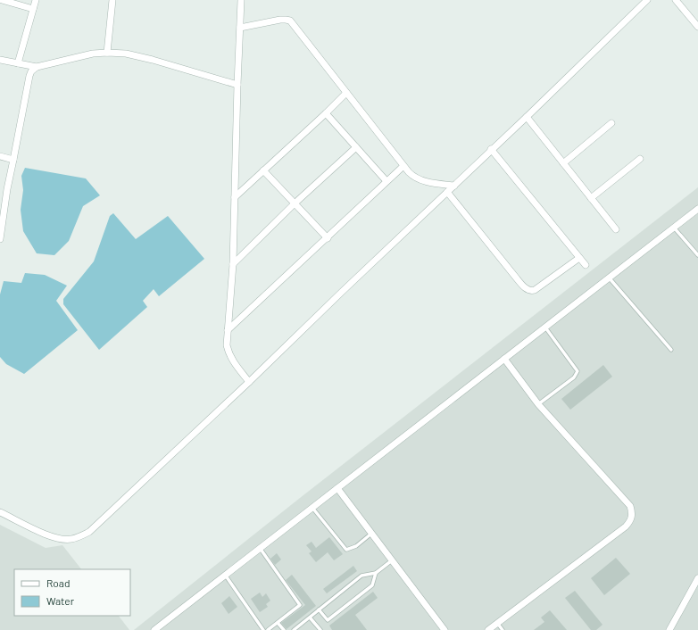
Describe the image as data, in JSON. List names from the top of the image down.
{
  "legend": ["Road", "Water"]
}
